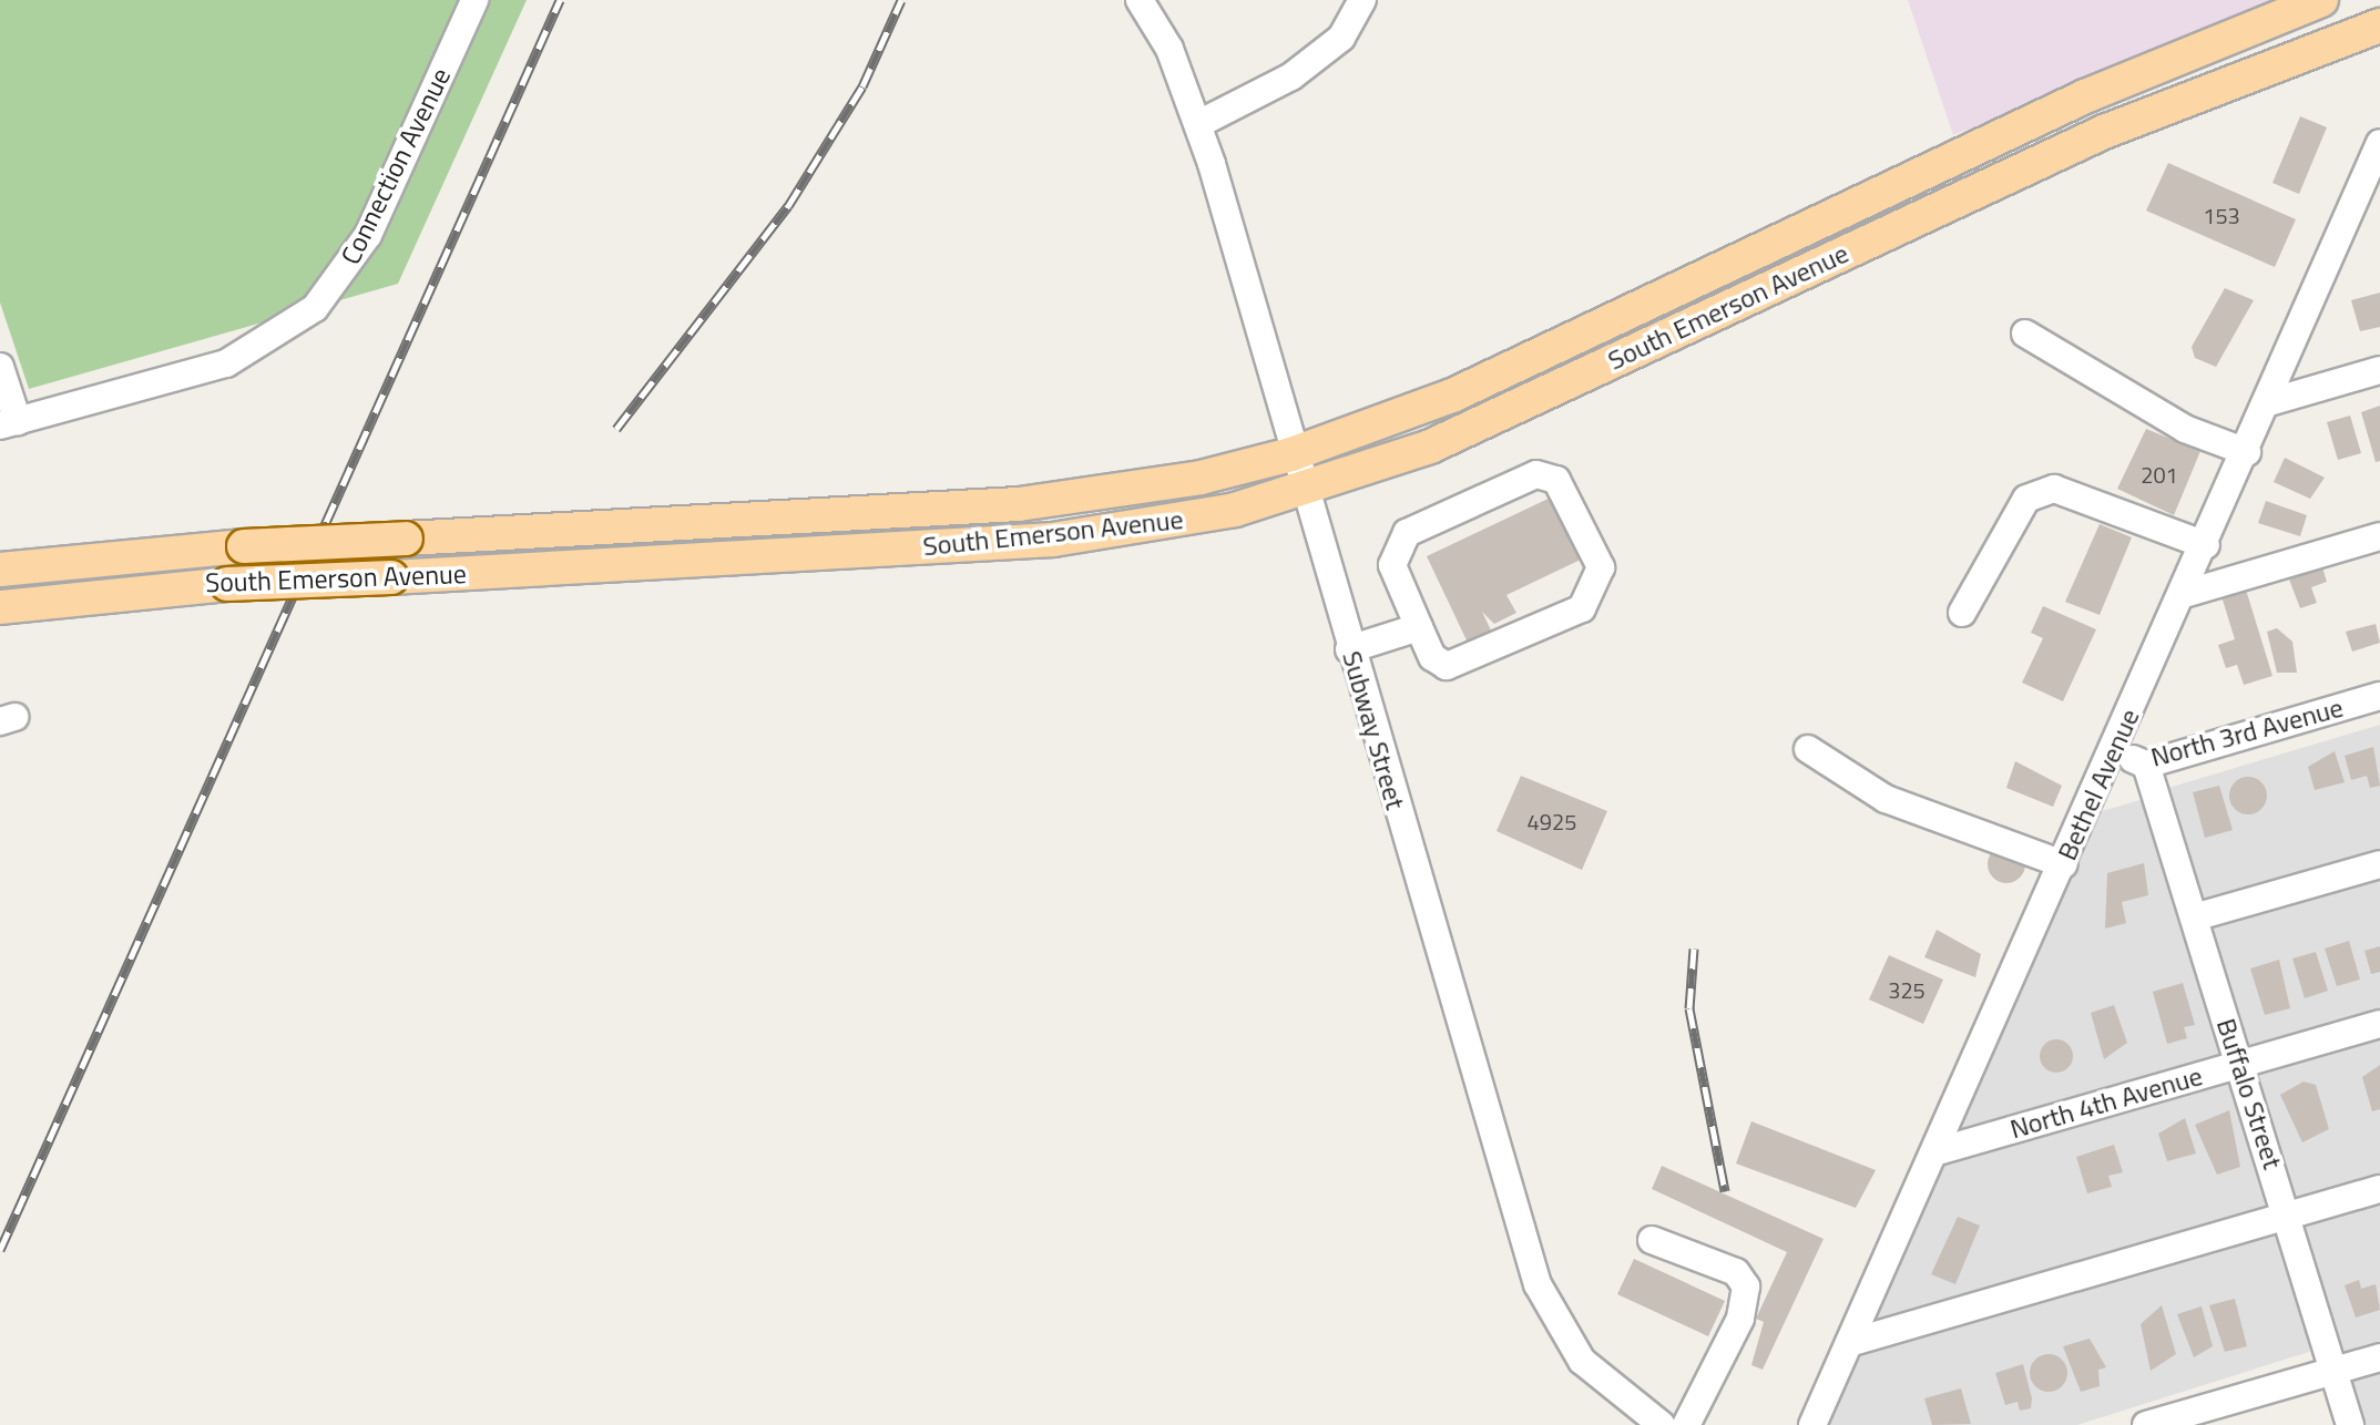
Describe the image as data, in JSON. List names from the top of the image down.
{
  "streets": {
    "main road": ["South Emerson Avenue"],
    "street": [
      "Connection Avenue",
      "Subway Street",
      "North 3rd Avenue",
      "Bethel Avenue",
      "Buffalo Street",
      "North 4th Avenue"
    ]
  },
  "crossings": [
    ["South Emerson Avenue", "Subway Street"],
    ["North 3rd Avenue", "Bethel Avenue"],
    ["North 3rd Avenue", "Buffalo Street"],
    ["Bethel Avenue", "North 4th Avenue"],
    ["Buffalo Street", "North 4th Avenue"]
  ],
  "house_numbers": [
    "153",
    "201",
    "4925",
    "325"
  ]
}
